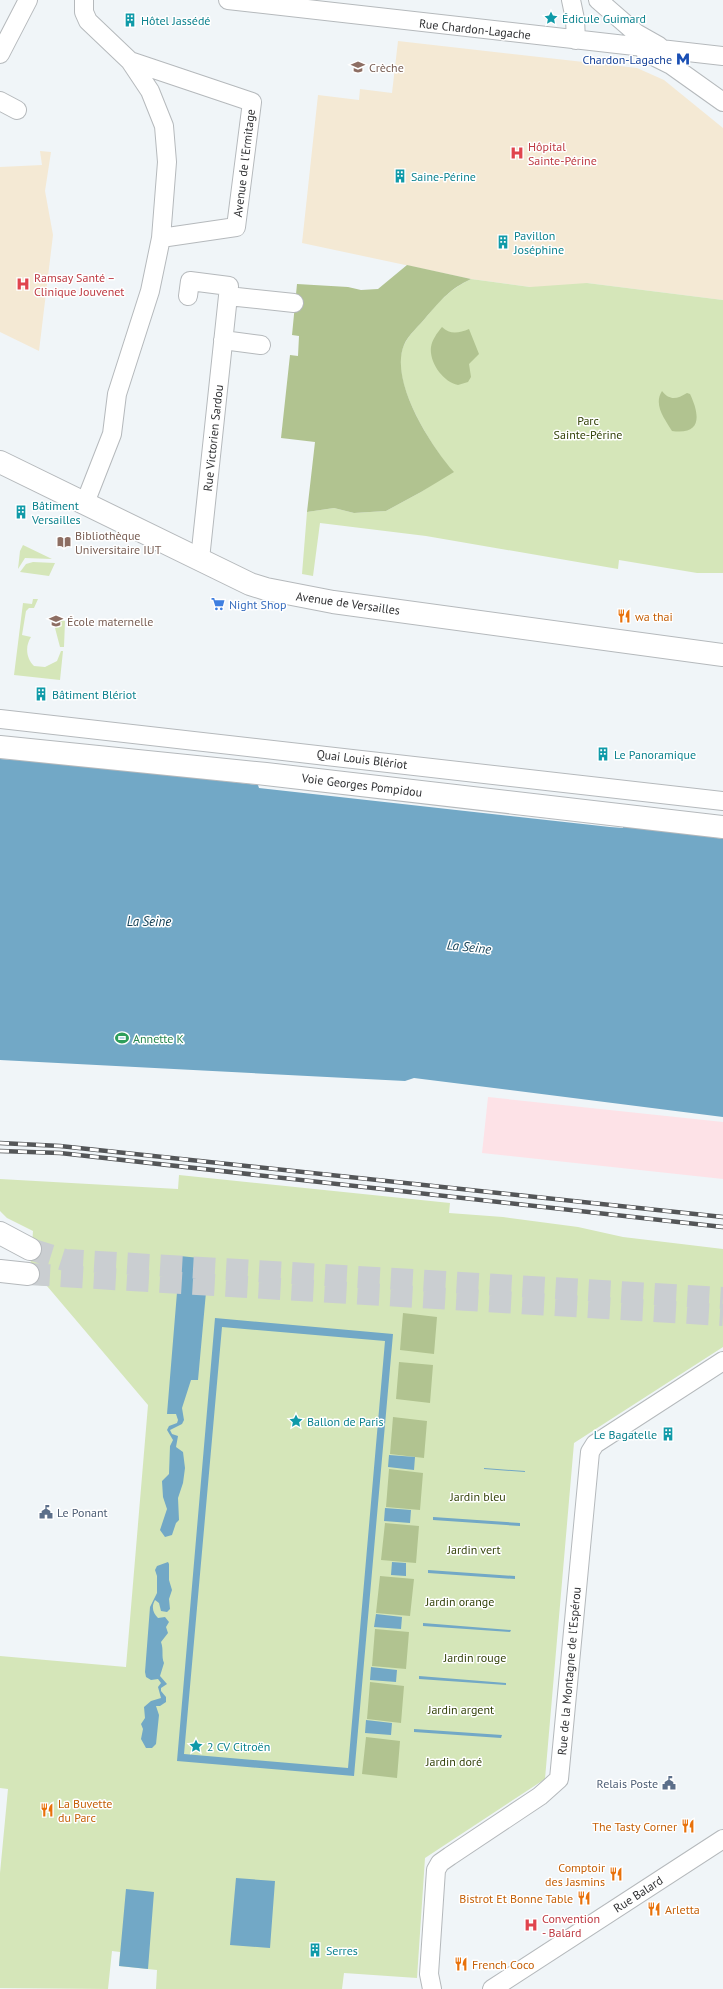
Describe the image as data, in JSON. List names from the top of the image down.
{
  "streets": {
    "main road": ["Avenue de Versailles", "Voie Georges Pompidou"],
    "street": [
      "Rue Chardon-Lagache",
      "Avenue de l'Ermitage",
      "Rue Victorien Sardou",
      "Quai Louis Blériot",
      "Rue de la Montagne de l'Espérou",
      "Rue Balard"
    ]
  },
  "crossings": [
    ["Rue Victorien Sardou", "Avenue de Versailles"]
  ],
  "water": ["La Seine"],
  "parks": [
    "Parc Sainte-Périne",
    "Jardin bleu",
    "Jardin vert",
    "Jardin orange",
    "Jardin rouge",
    "Jardin argent",
    "Jardin doré"
  ],
  "places": {
    "place": ["Édicule Guimard", "Ballon de Paris", "2 CV Citroën"],
    "building": [
      "Hôtel Jassédé",
      "Saine-Périne",
      "Pavillon Joséphine",
      "Bâtiment Versailles",
      "Bâtiment Blériot",
      "Le Panoramique",
      "Le Bagatelle",
      "Serres"
    ],
    "metro station": ["Chardon-Lagache"],
    "school or university": ["Crèche", "École maternelle"],
    "hospital": ["Hôpital Sainte-Périne", "Ramsay Santé – Clinique Jouvenet", "Convention - Balard"],
    "library": ["Bibliothèque Universitaire IUT"],
    "supermarket": ["Night Shop"],
    "restaurant": [
      "wa thai",
      "La Buvette du Parc",
      "The Tasty Corner",
      "Comptoir des Jasmins",
      "Bistrot Et Bonne Table",
      "Arletta",
      "French Coco"
    ],
    "sports": ["Annette K"],
    "public building": ["Le Ponant", "Relais Poste"]
  }
}
